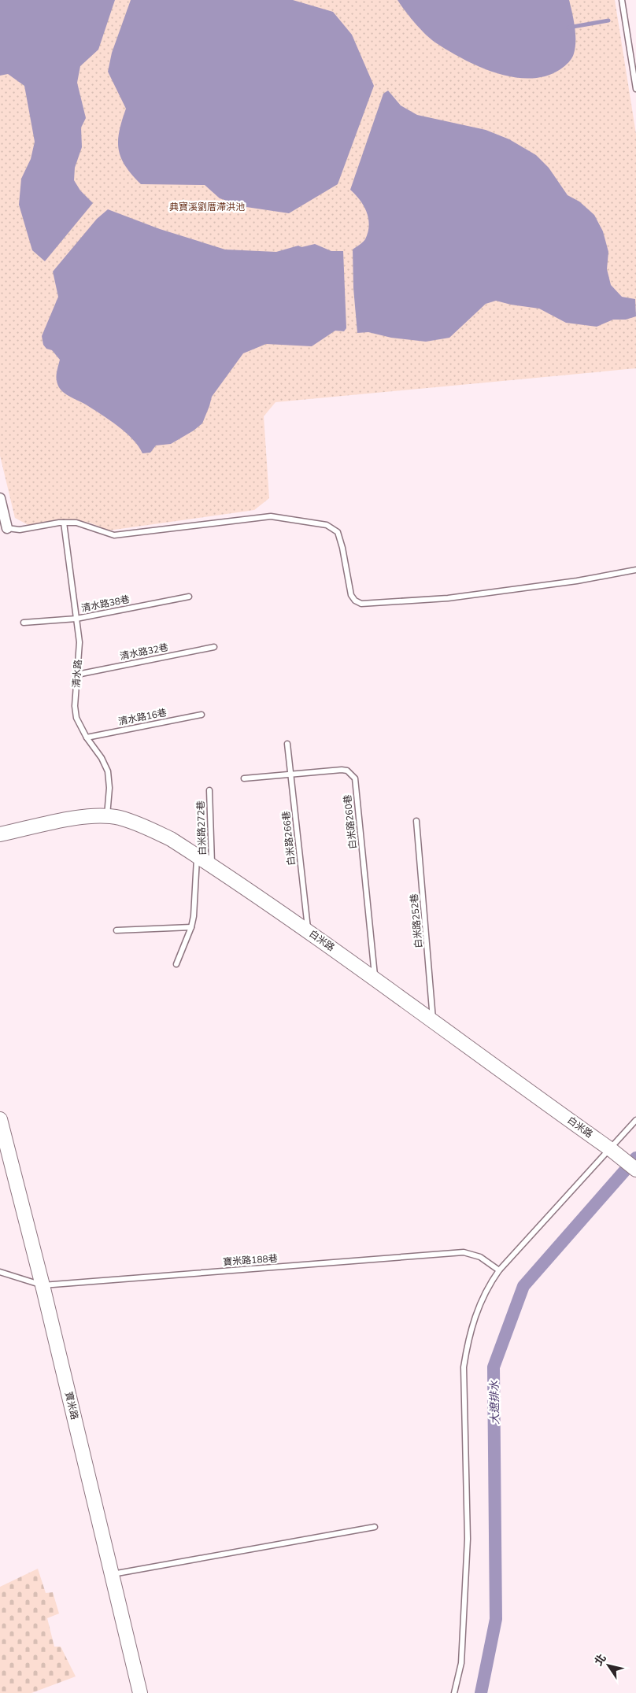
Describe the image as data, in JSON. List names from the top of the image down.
{
  "streets": {
    "street": ["白米路", "寶米路"],
    "lane": [
      "清水路38巷",
      "清水路32巷",
      "清水路",
      "清水路16巷",
      "白米路260巷",
      "白米路272巷",
      "白米路266巷",
      "白米路252巷",
      "寶米路188巷"
    ]
  },
  "crossings": [
    ["清水路38巷", "清水路"],
    ["清水路32巷", "清水路"],
    ["清水路", "清水路16巷"],
    ["清水路", "白米路"],
    ["白米路260巷", "白米路266巷"],
    ["白米路260巷", "白米路"],
    ["白米路272巷", "白米路"],
    ["白米路266巷", "白米路"],
    ["白米路252巷", "白米路"],
    ["寶米路188巷", "寶米路"]
  ],
  "water": ["大遼排水"],
  "parks": ["典寶溪劉厝滯洪池"],
  "north": "top left"
}
